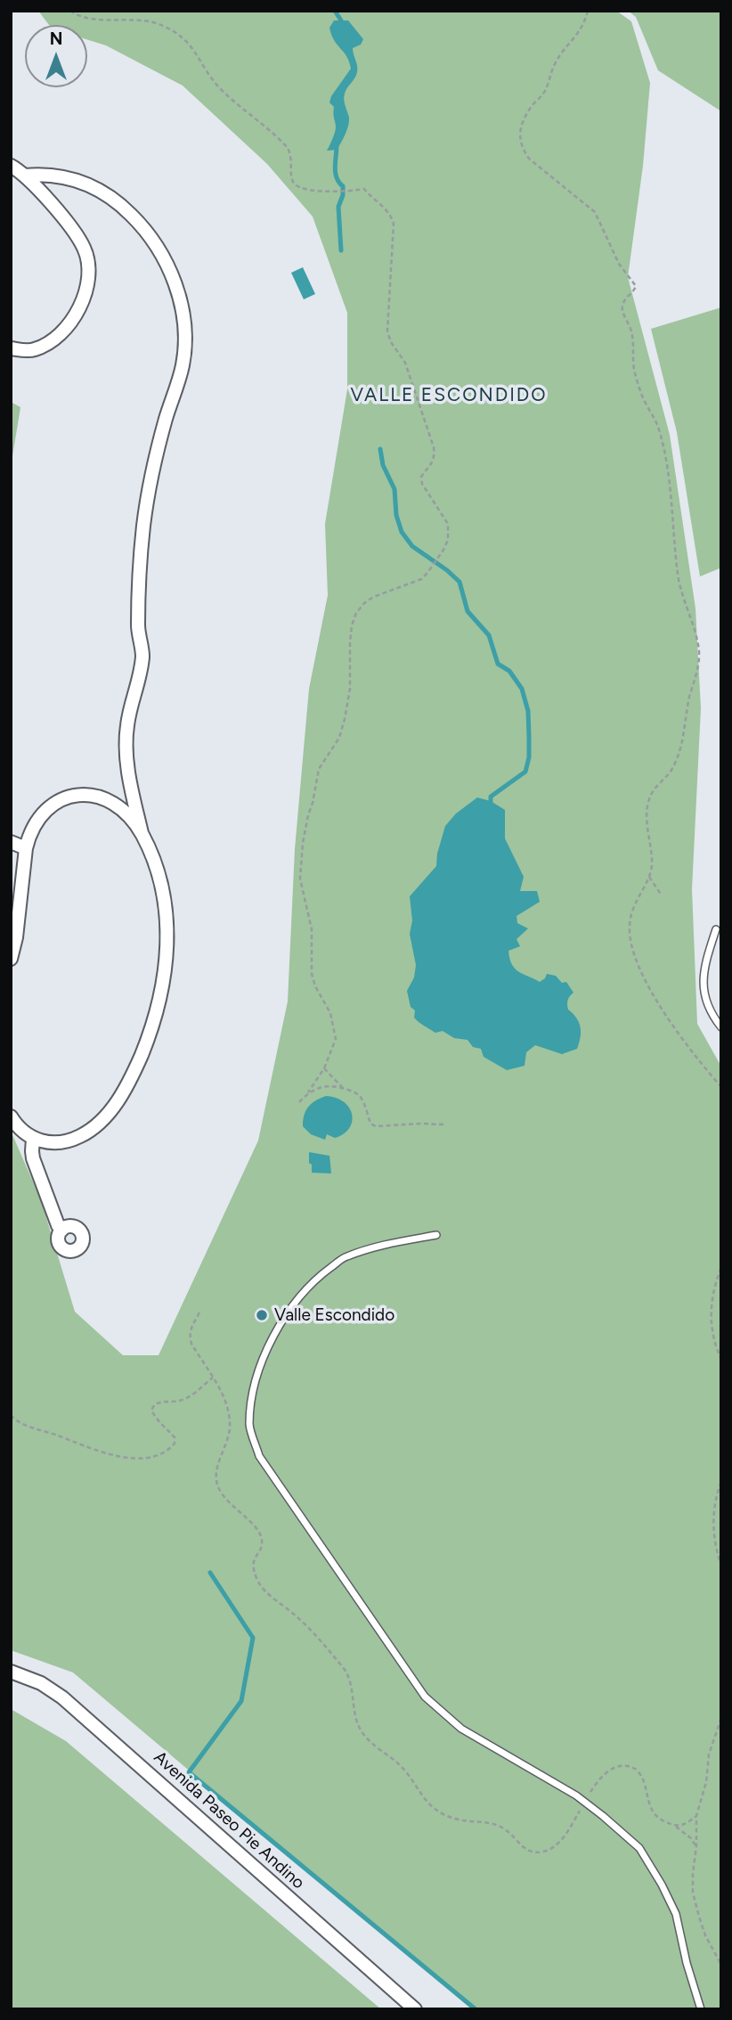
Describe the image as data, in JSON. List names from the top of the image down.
{
  "streets": {
    "street": ["Avenida Paseo Pie Andino"]
  },
  "districts": ["VALLE ESCONDIDO"],
  "places": ["Valle Escondido"],
  "north": "top"
}
